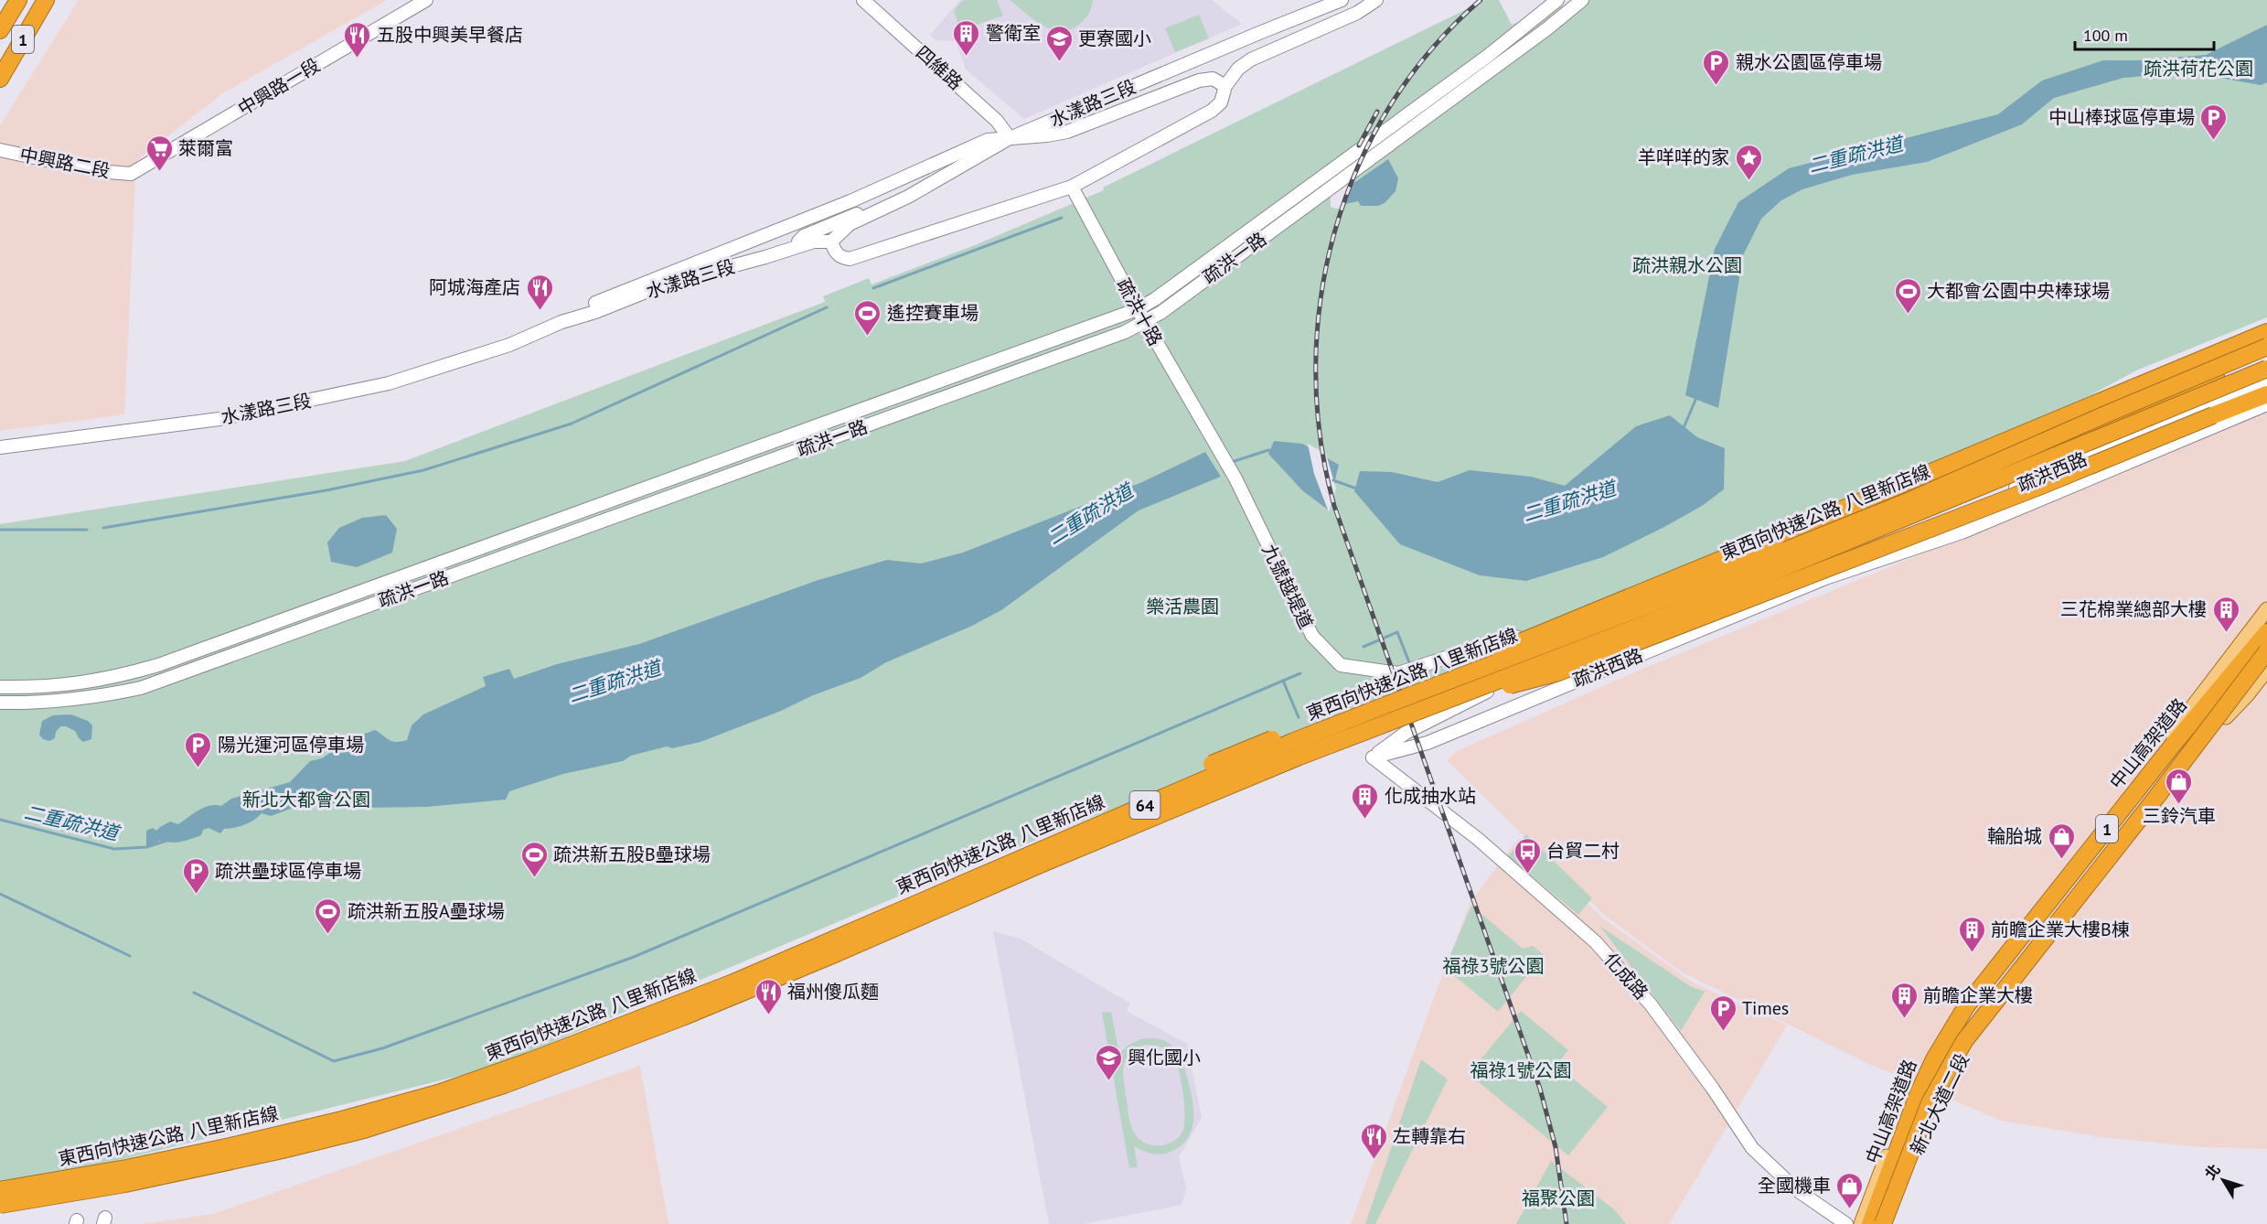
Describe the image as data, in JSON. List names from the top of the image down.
{
  "streets": {
    "highway": [
      "1",
      "東西向快速公路 八里新店線",
      "中山高架道路",
      "64"
    ],
    "main road": ["新北大道二段"],
    "street": [
      "四維路",
      "中興路一段",
      "水漾路三段",
      "中興路二段",
      "疏洪一路",
      "疏洪十路",
      "疏洪西路",
      "九號越堤道",
      "化成路"
    ]
  },
  "crossings": [
    ["1", "新北大道二段"],
    ["四維路", "水漾路三段"],
    ["中興路一段", "中興路二段"],
    ["疏洪一路", "疏洪十路"],
    ["疏洪十路", "九號越堤道"],
    ["疏洪西路", "九號越堤道"],
    ["疏洪西路", "化成路"],
    ["九號越堤道", "化成路"]
  ],
  "water": ["二重疏洪道"],
  "parks": [
    "疏洪荷花公園",
    "疏洪親水公園",
    "樂活農園",
    "新北大都會公園",
    "福祿3號公園",
    "福祿1號公園",
    "福聚公園"
  ],
  "places": {
    "building": [
      "警衛室",
      "三花棉業總部大樓",
      "化成抽水站",
      "前瞻企業大樓B棟",
      "前瞻企業大樓"
    ],
    "restaurant": [
      "五股中興美早餐店",
      "阿城海產店",
      "福州傻瓜麵",
      "左轉靠右"
    ],
    "school or university": ["更寮國小", "興化國小"],
    "parking": [
      "親水公園區停車場",
      "中山棒球區停車場",
      "陽光運河區停車場",
      "疏洪壘球區停車場",
      "Times"
    ],
    "supermarket": ["萊爾富"],
    "place": ["羊咩咩的家"],
    "sports": [
      "大都會公園中央棒球場",
      "遙控賽車場",
      "疏洪新五股B壘球場",
      "疏洪新五股A壘球場"
    ],
    "shop": ["三鈴汽車", "輪胎城", "全國機車"],
    "bus stop": ["台貿二村"]
  },
  "scale_bar": "100 m",
  "north": "top left"
}
